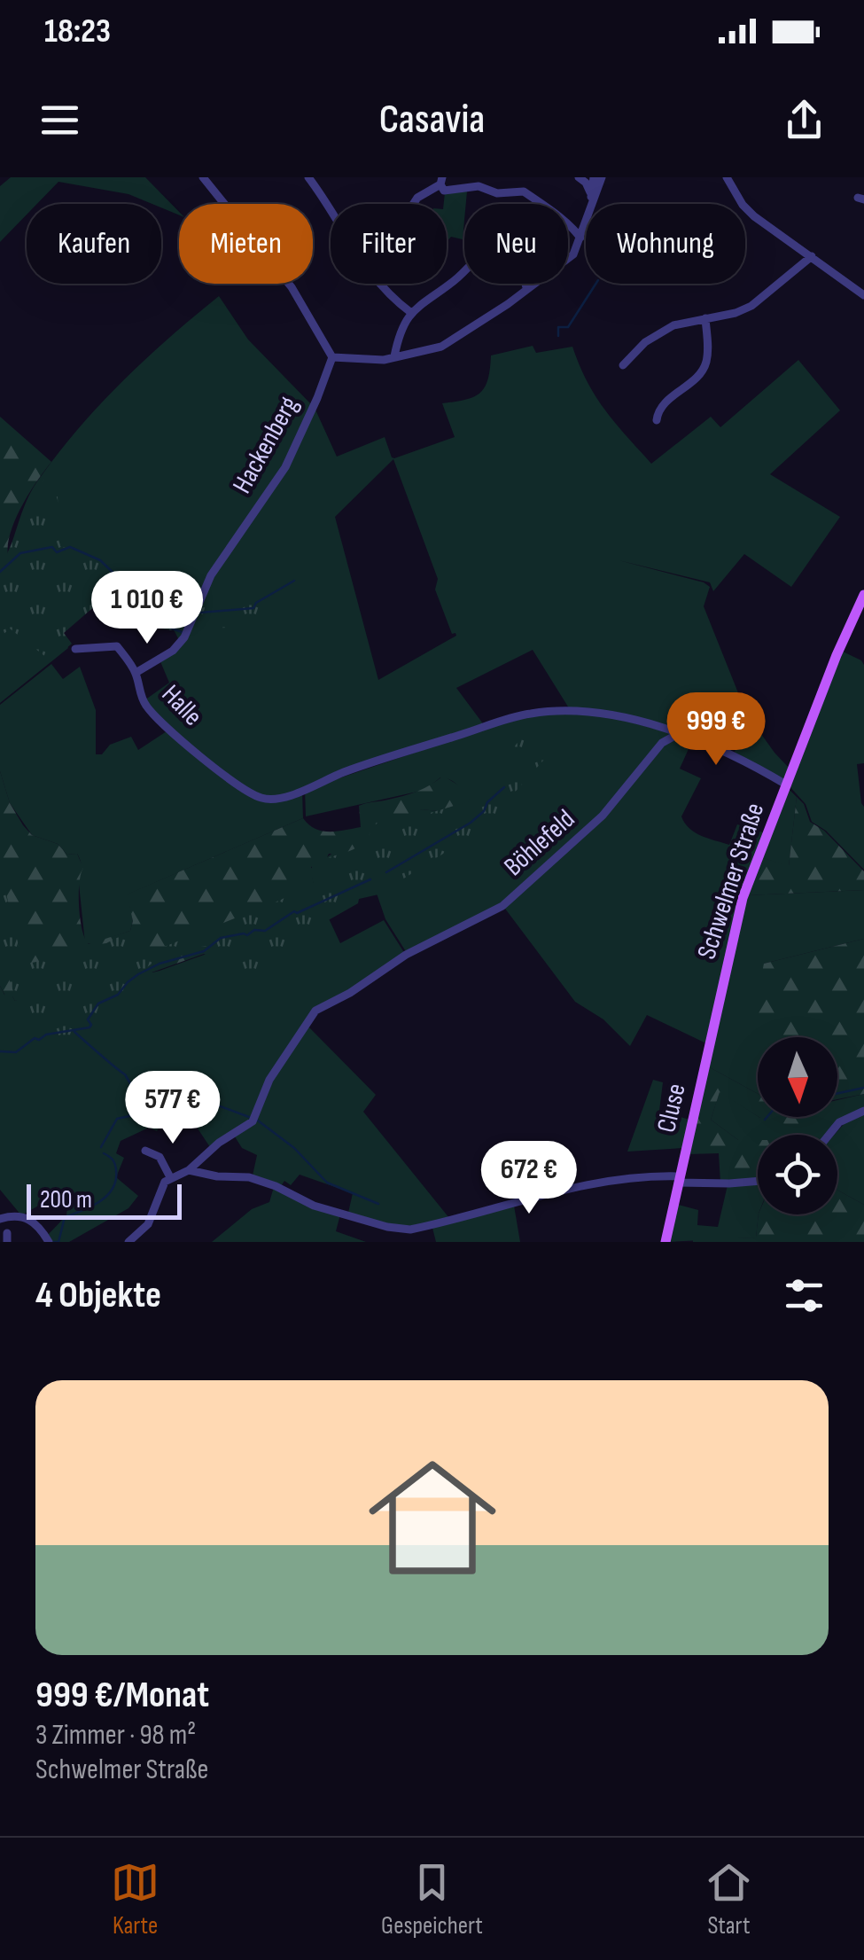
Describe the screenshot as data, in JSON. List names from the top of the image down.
{
  "streets": {
    "main road": ["Schwelmer Straße", "Cluse"],
    "street": ["Hackenberg", "Halle", "Böhlefeld"]
  },
  "crossings": [
    ["Hackenberg", "Halle"],
    ["Halle", "Schwelmer Straße"],
    ["Böhlefeld", "Schwelmer Straße"],
    ["Schwelmer Straße", "Cluse"]
  ],
  "scale_bar": "200 m",
  "north": "bottom",
  "page": {
    "status": "18:23",
    "header": "Casavia",
    "chip": [
      "Kaufen",
      "Mieten",
      "Filter",
      "Neu",
      "Wohnung"
    ],
    "price": [
      "1 010 €",
      "999 €",
      "577 €",
      "672 €"
    ],
    "scale": "200 m",
    "heading": "4 Objekte",
    "list": [
      {
        "name": "999 €/Monat",
        "note": "3 Zimmer · 98 m² · Schwelmer Straße"
      }
    ],
    "tabs": ["Karte", "Gespeichert", "Start"]
  }
}
